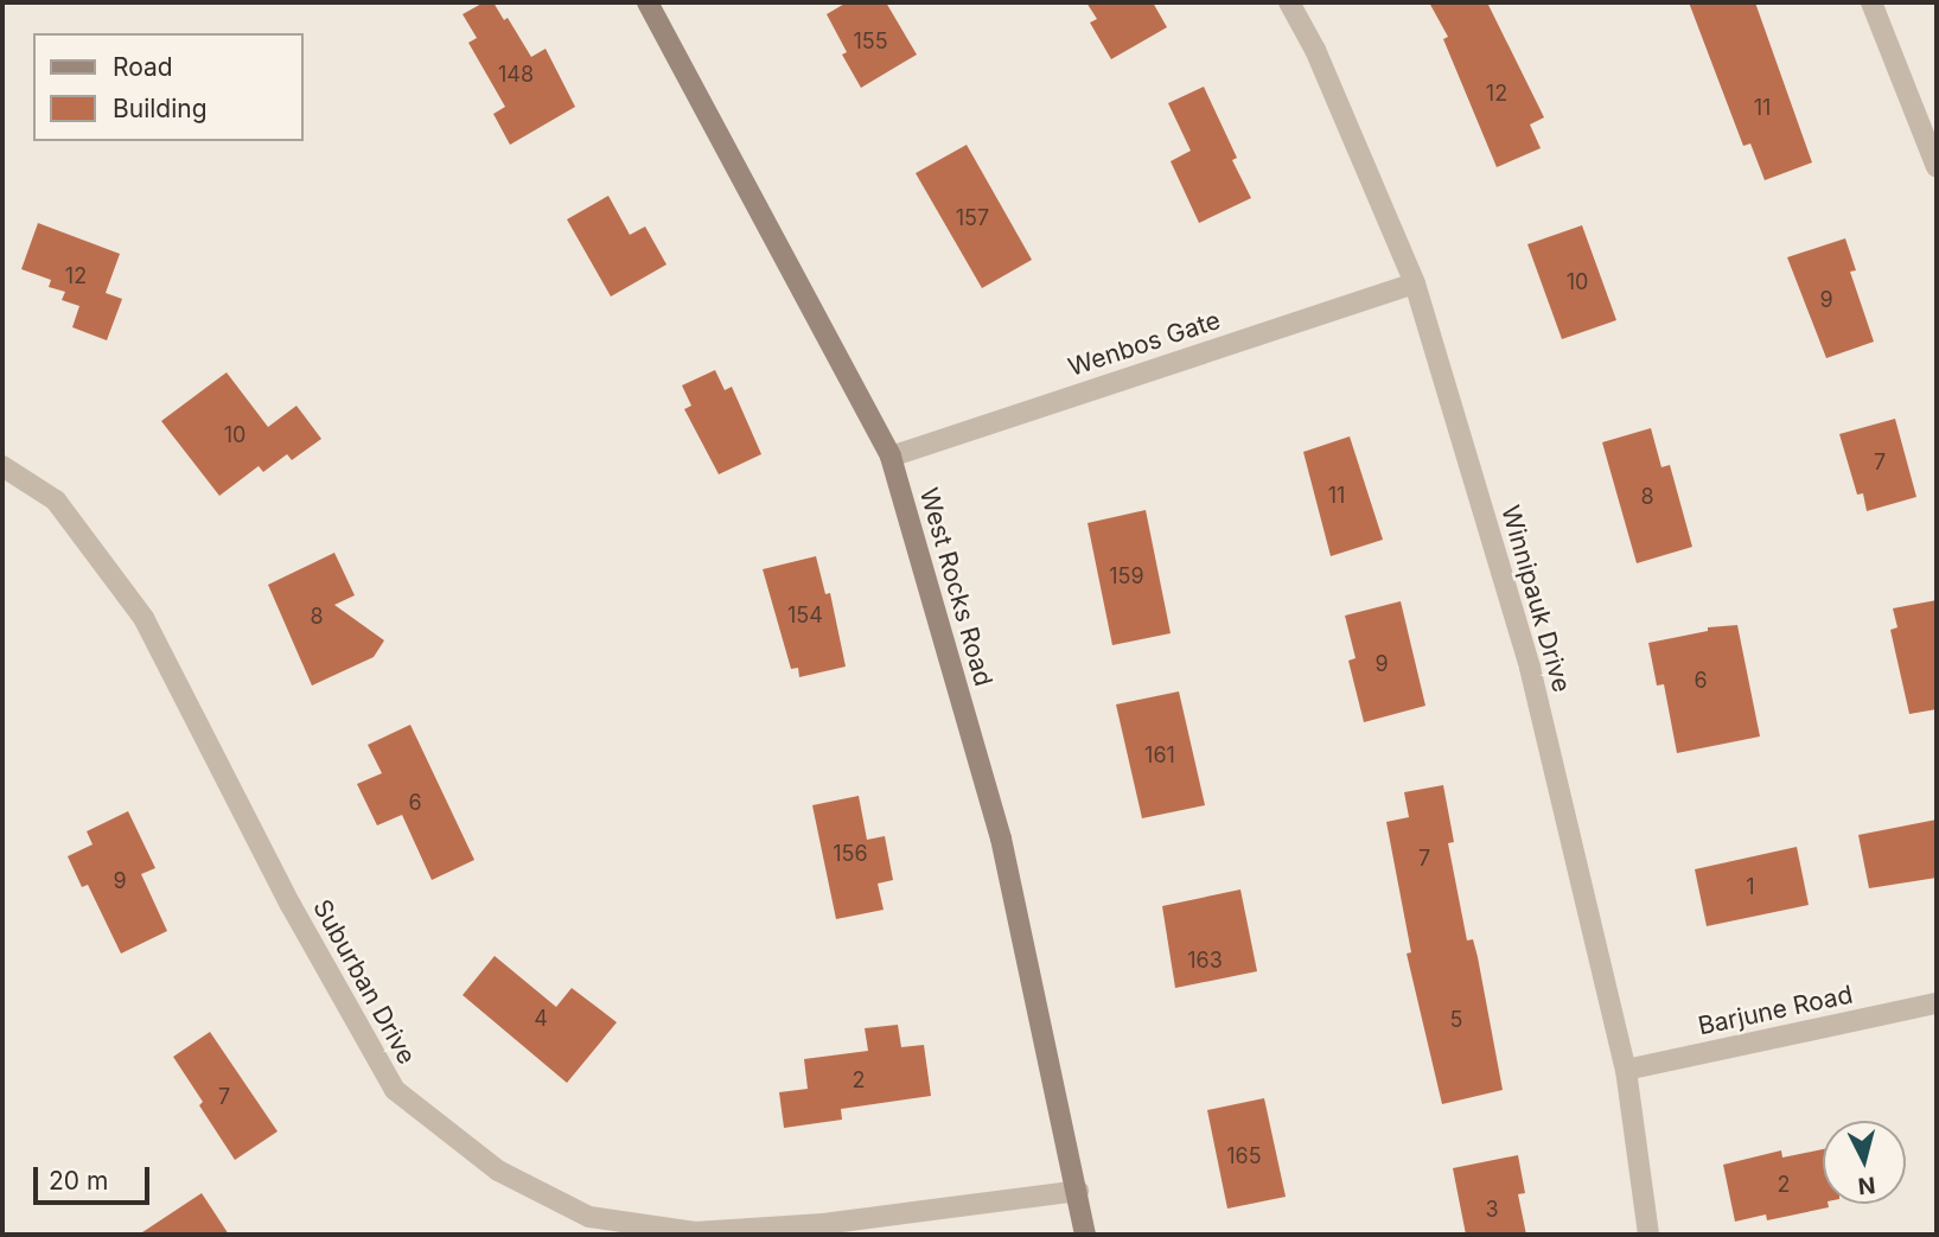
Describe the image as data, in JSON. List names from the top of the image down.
{
  "streets": {
    "main road": ["West Rocks Road"],
    "street": [
      "Wenbos Gate",
      "Winnipauk Drive",
      "Suburban Drive",
      "Barjune Road"
    ]
  },
  "crossings": [
    ["Wenbos Gate", "West Rocks Road"],
    ["Wenbos Gate", "Winnipauk Drive"],
    ["West Rocks Road", "Suburban Drive"],
    ["Winnipauk Drive", "Barjune Road"]
  ],
  "house_numbers": [
    "155",
    "148",
    "12",
    "11",
    "157",
    "12",
    "10",
    "9",
    "10",
    "7",
    "11",
    "8",
    "159",
    "154",
    "8",
    "9",
    "6",
    "161",
    "6",
    "156",
    "7",
    "9",
    "1",
    "163",
    "4",
    "5",
    "2",
    "7",
    "165",
    "2",
    "3"
  ],
  "legend": ["Road", "Building"],
  "scale_bar": "20 m",
  "north": "bottom"
}
